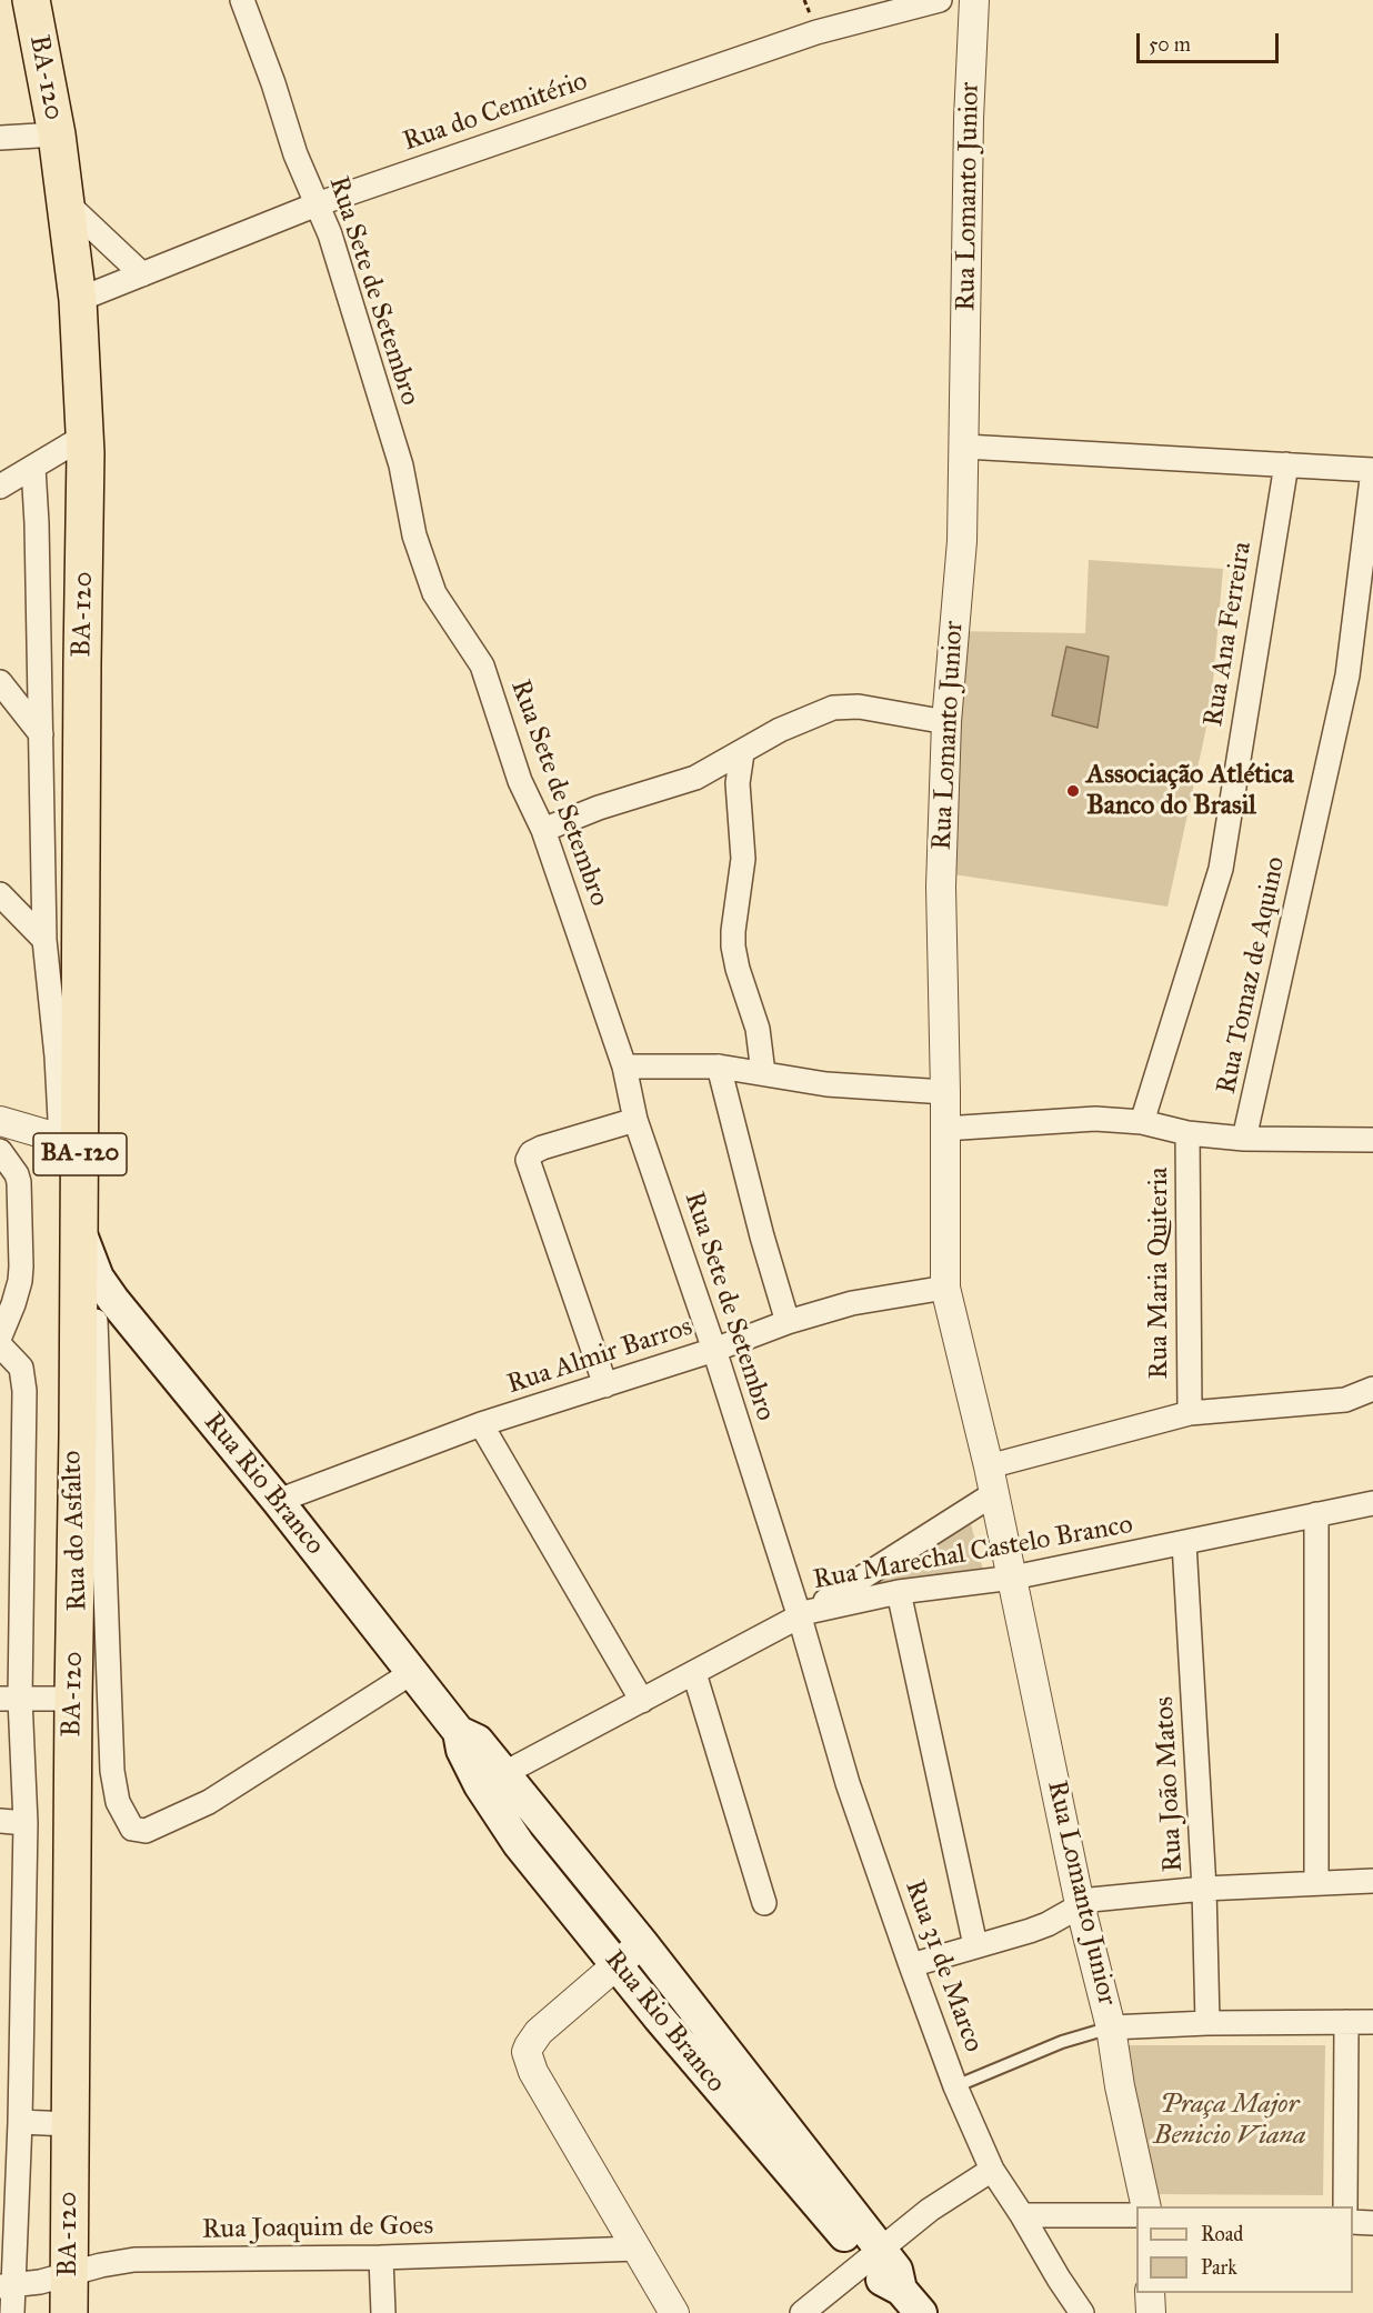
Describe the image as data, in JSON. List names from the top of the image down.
{
  "streets": {
    "main road": ["BA-120", "Rua Rio Branco"],
    "street": [
      "Rua do Cemitério",
      "Rua Lomanto Junior",
      "Rua Sete de Setembro",
      "Rua Ana Ferreira",
      "Rua Tomaz de Aquino",
      "Rua Maria Quiteria",
      "Rua Almir Barros",
      "Rua do Asfalto",
      "Rua Marechal Castelo Branco",
      "Rua João Matos",
      "Rua 31 de Marco",
      "Rua Joaquim de Goes"
    ]
  },
  "crossings": [
    ["BA-120", "Rua do Cemitério"],
    ["BA-120", "Rua Rio Branco"],
    ["BA-120", "Rua Joaquim de Goes"],
    ["Rua do Cemitério", "Rua Sete de Setembro"],
    ["Rua Lomanto Junior", "Rua Almir Barros"],
    ["Rua Lomanto Junior", "Rua Marechal Castelo Branco"],
    ["Rua Sete de Setembro", "Rua Almir Barros"],
    ["Rua Sete de Setembro", "Rua Marechal Castelo Branco"],
    ["Rua Sete de Setembro", "Rua 31 de Marco"],
    ["Rua Almir Barros", "Rua Rio Branco"],
    ["Rua Rio Branco", "Rua do Asfalto"],
    ["Rua Rio Branco", "Rua Marechal Castelo Branco"],
    ["Rua Marechal Castelo Branco", "Rua João Matos"],
    ["Rua Marechal Castelo Branco", "Rua 31 de Marco"]
  ],
  "parks": ["Praça Major Benicio Viana"],
  "places": ["Associação Atlética Banco do Brasil"],
  "legend": ["Road", "Park"],
  "scale_bar": "50 m"
}
